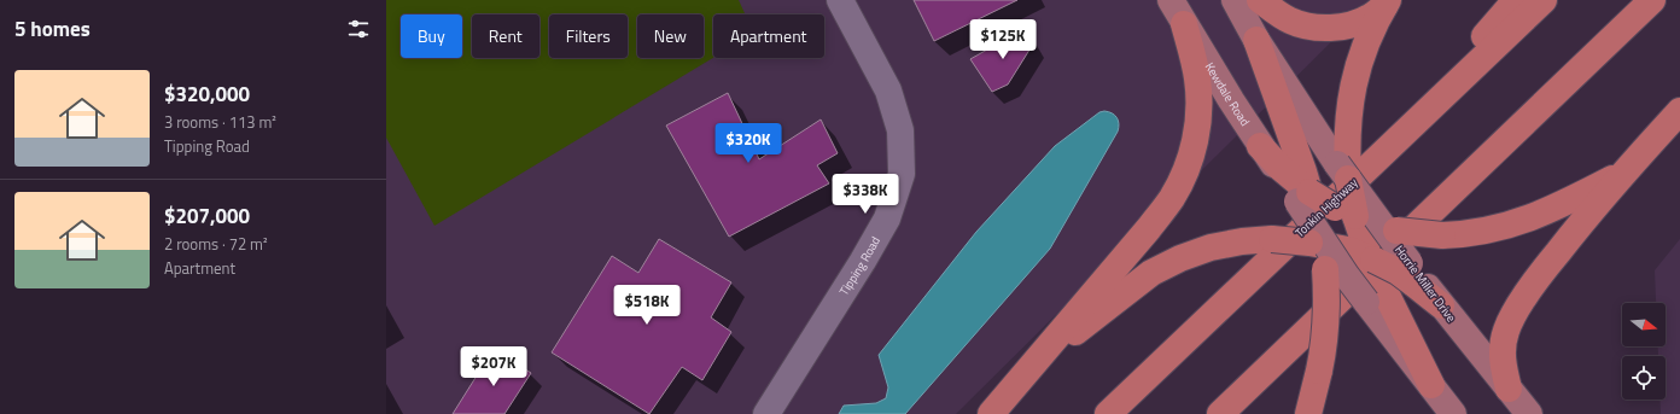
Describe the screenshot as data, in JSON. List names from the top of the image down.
{
  "streets": {
    "highway": ["Tonkin Highway"],
    "main road": ["Kewdale Road", "Horrie Miller Drive"],
    "street": ["Tipping Road"]
  },
  "north": "right",
  "page": {
    "heading": "5 homes",
    "chip": [
      "Buy",
      "Rent",
      "Filters",
      "New",
      "Apartment"
    ],
    "price": [
      "$125K",
      "$320K",
      "$338K",
      "$518K",
      "$207K"
    ],
    "list": [
      {
        "name": "$320,000",
        "note": "3 rooms · 113 m² · Tipping Road"
      },
      {
        "name": "$207,000",
        "note": "2 rooms · 72 m² · Apartment"
      }
    ]
  }
}
